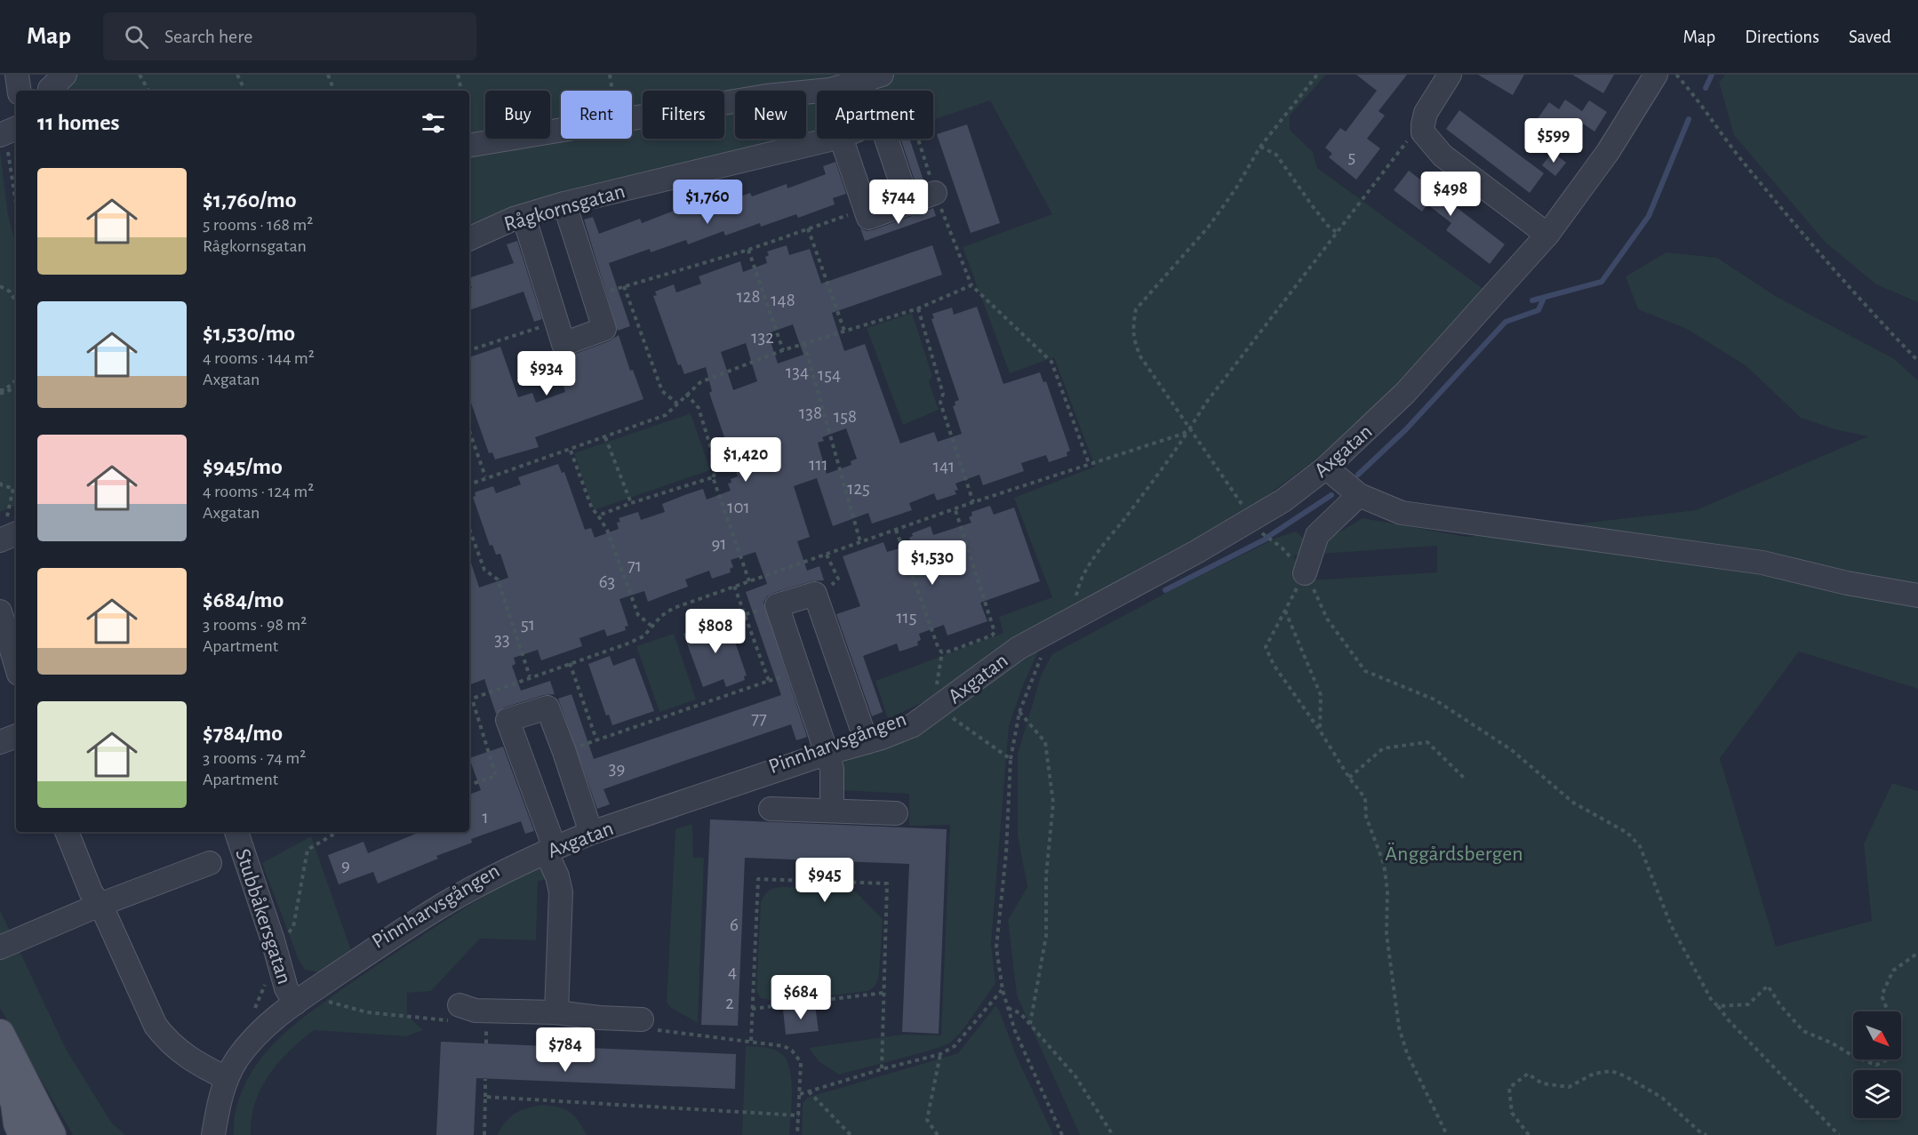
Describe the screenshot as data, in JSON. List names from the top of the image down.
{
  "streets": {
    "street": ["Rågkornsgatan", "Axgatan", "Stubbåkersgatan"]
  },
  "crossings": [
    ["Axgatan", "Stubbåkersgatan"]
  ],
  "parks": ["Änggårdsbergen"],
  "house_numbers": [
    "5",
    "128",
    "148",
    "132",
    "134",
    "154",
    "138",
    "158",
    "111",
    "141",
    "125",
    "101",
    "91",
    "71",
    "63",
    "115",
    "51",
    "33",
    "77",
    "39",
    "1",
    "9",
    "6",
    "4",
    "2"
  ],
  "north": "bottom right",
  "page": {
    "header": "Map",
    "search": "Search here",
    "nav": ["Map", "Directions", "Saved"],
    "chip": [
      "Buy",
      "Rent",
      "Filters",
      "New",
      "Apartment"
    ],
    "heading": "11 homes",
    "price": [
      "$599",
      "$498",
      "$1,760",
      "$744",
      "$934",
      "$1,420",
      "$1,530",
      "$808",
      "$945",
      "$684",
      "$784"
    ],
    "list": [
      {
        "name": "$1,760/mo",
        "note": "5 rooms · 168 m² · Rågkornsgatan"
      },
      {
        "name": "$1,530/mo",
        "note": "4 rooms · 144 m² · Axgatan"
      },
      {
        "name": "$945/mo",
        "note": "4 rooms · 124 m² · Axgatan"
      },
      {
        "name": "$684/mo",
        "note": "3 rooms · 98 m² · Apartment"
      },
      {
        "name": "$784/mo",
        "note": "3 rooms · 74 m² · Apartment"
      }
    ]
  }
}
